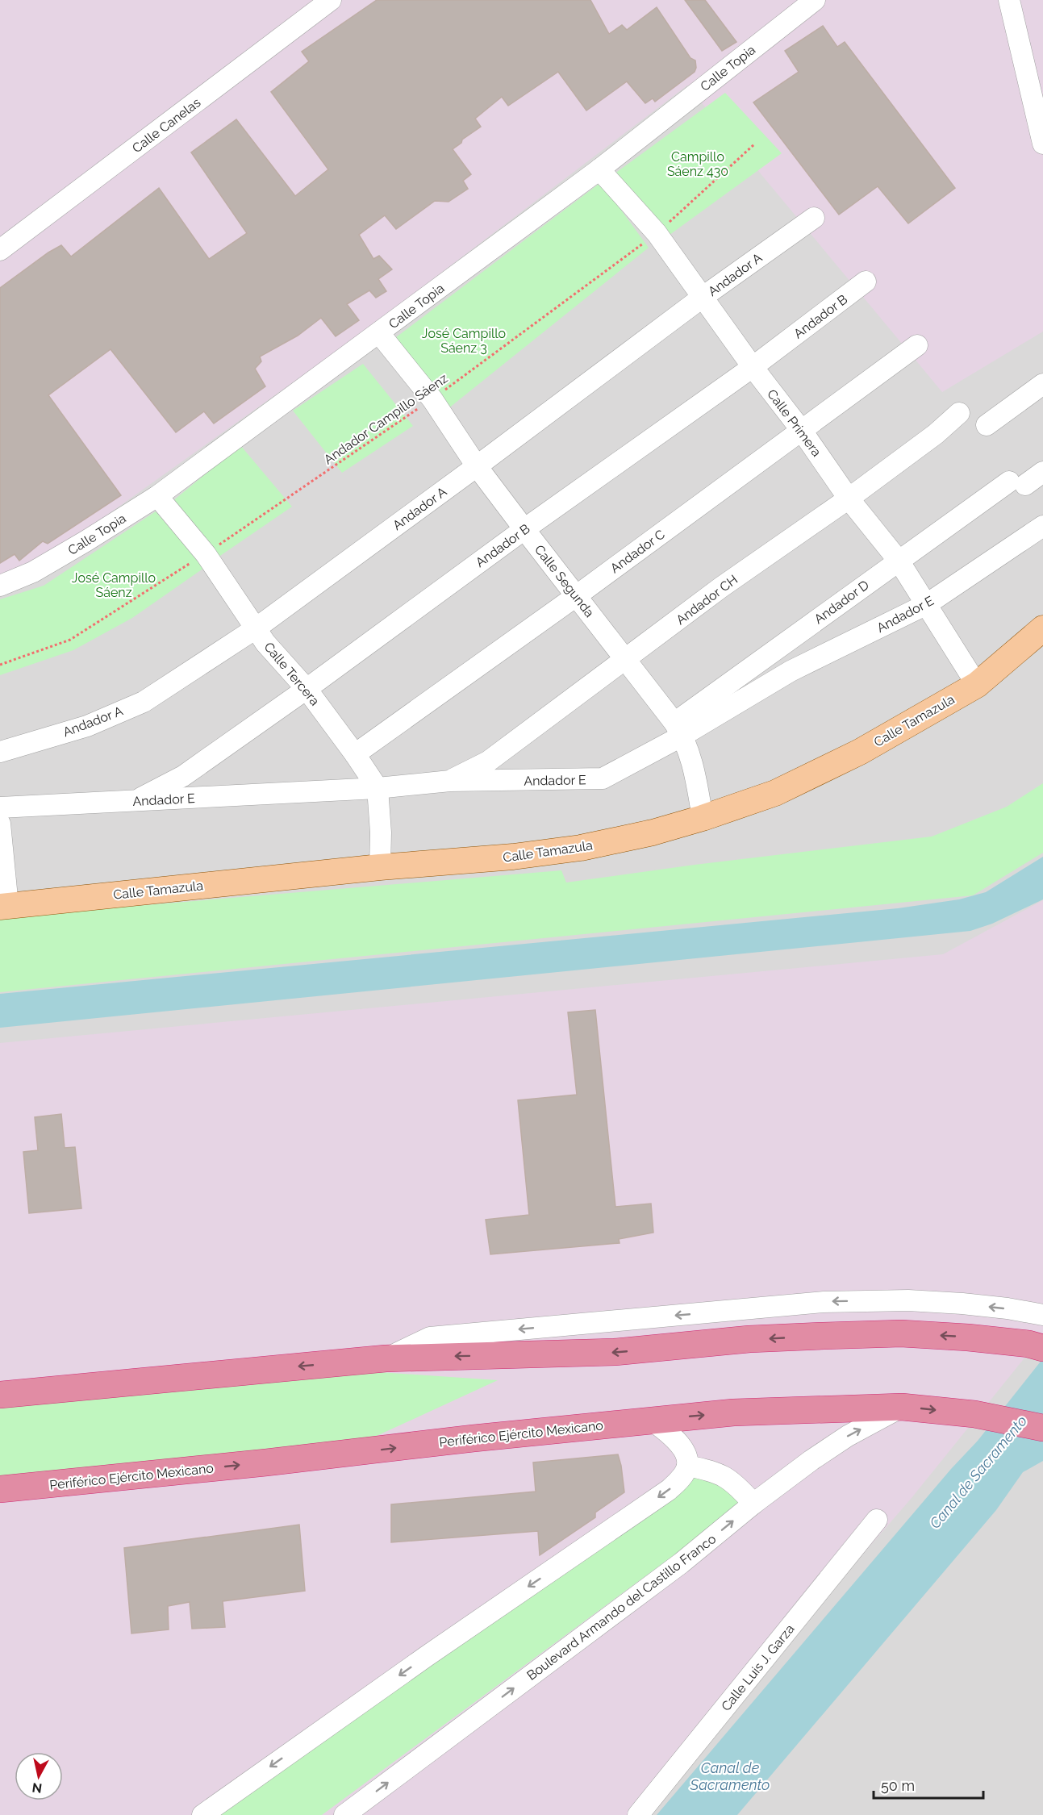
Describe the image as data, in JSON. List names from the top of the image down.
{
  "streets": {
    "highway": ["Periférico Ejército Mexicano"],
    "main road": ["Calle Tamazula"],
    "street": [
      "Calle Topia",
      "Calle Canelas",
      "Andador A",
      "Andador B",
      "Calle Primera",
      "Andador C",
      "Calle Segunda",
      "Andador CH",
      "Andador D",
      "Andador E",
      "Calle Tercera",
      "Boulevard Armando del Castillo Franco",
      "Calle Luis J. Garza"
    ],
    "path": ["Andador Campillo Sáenz"]
  },
  "crossings": [
    ["Calle Topia", "Calle Primera"],
    ["Calle Topia", "Calle Segunda"],
    ["Calle Topia", "Calle Tercera"],
    ["Andador A", "Calle Primera"],
    ["Andador A", "Calle Segunda"],
    ["Andador A", "Calle Tercera"],
    ["Andador B", "Calle Primera"],
    ["Andador B", "Calle Segunda"],
    ["Andador B", "Andador E"],
    ["Andador B", "Calle Tercera"],
    ["Andador Campillo Sáenz", "Calle Primera"],
    ["Andador Campillo Sáenz", "Calle Segunda"],
    ["Andador Campillo Sáenz", "Calle Tercera"],
    ["Calle Primera", "Andador C"],
    ["Calle Primera", "Andador CH"],
    ["Calle Primera", "Andador D"],
    ["Calle Primera", "Andador E"],
    ["Calle Primera", "Calle Tamazula"],
    ["Andador C", "Calle Segunda"],
    ["Andador C", "Calle Tercera"],
    ["Calle Segunda", "Andador CH"],
    ["Calle Segunda", "Andador D"],
    ["Calle Segunda", "Andador E"],
    ["Calle Segunda", "Calle Tamazula"],
    ["Andador CH", "Andador E"],
    ["Andador D", "Andador E"],
    ["Andador E", "Calle Tercera"],
    ["Calle Tercera", "Calle Tamazula"],
    ["Periférico Ejército Mexicano", "Boulevard Armando del Castillo Franco"]
  ],
  "water": ["Canal de Sacramento"],
  "parks": ["Campillo Sáenz 430", "José Campillo Sáenz 3", "José Campillo Sáenz"],
  "scale_bar": "50 m",
  "north": "bottom"
}
